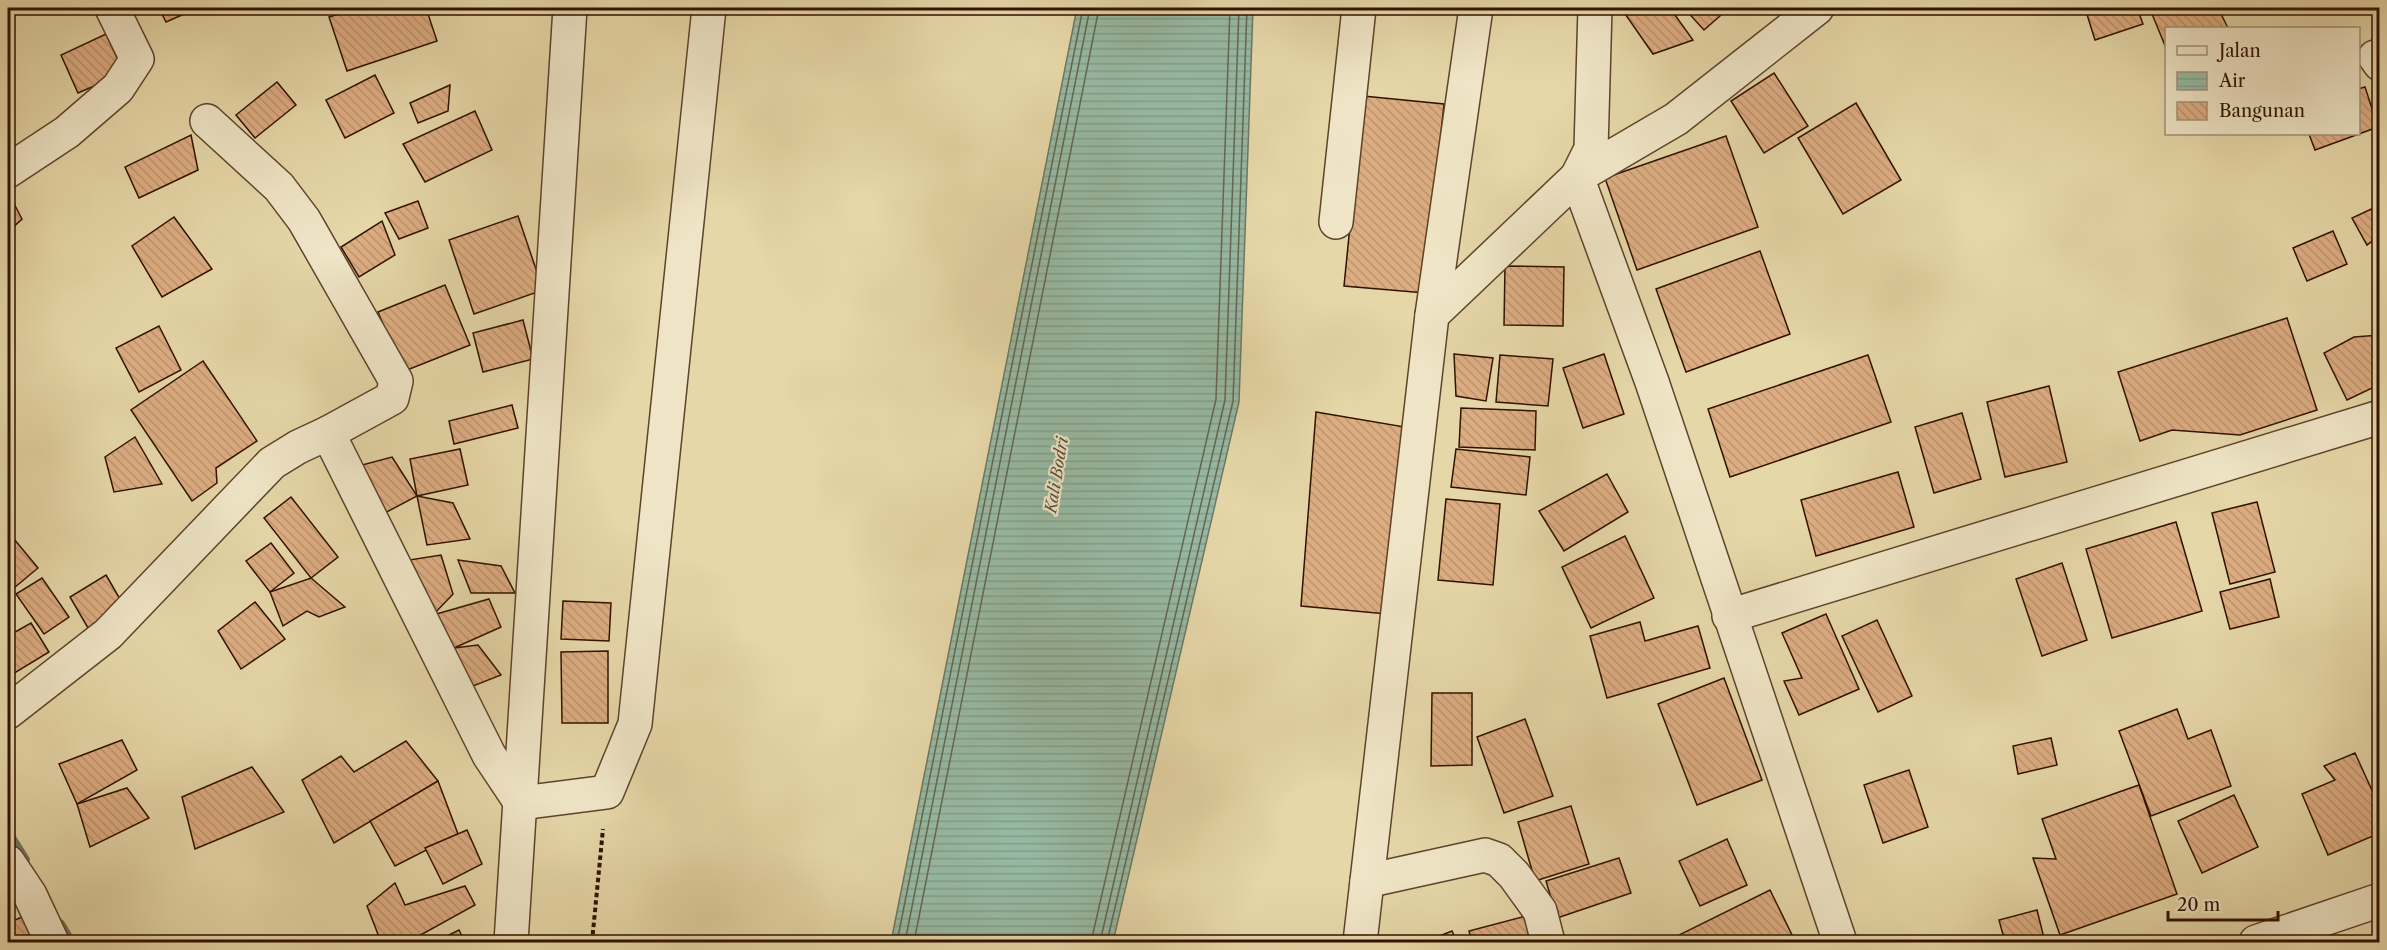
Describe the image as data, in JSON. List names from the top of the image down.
{
  "water": ["Kali Bodri"],
  "legend": ["Jalan", "Air", "Bangunan"],
  "scale_bar": "20 m"
}
